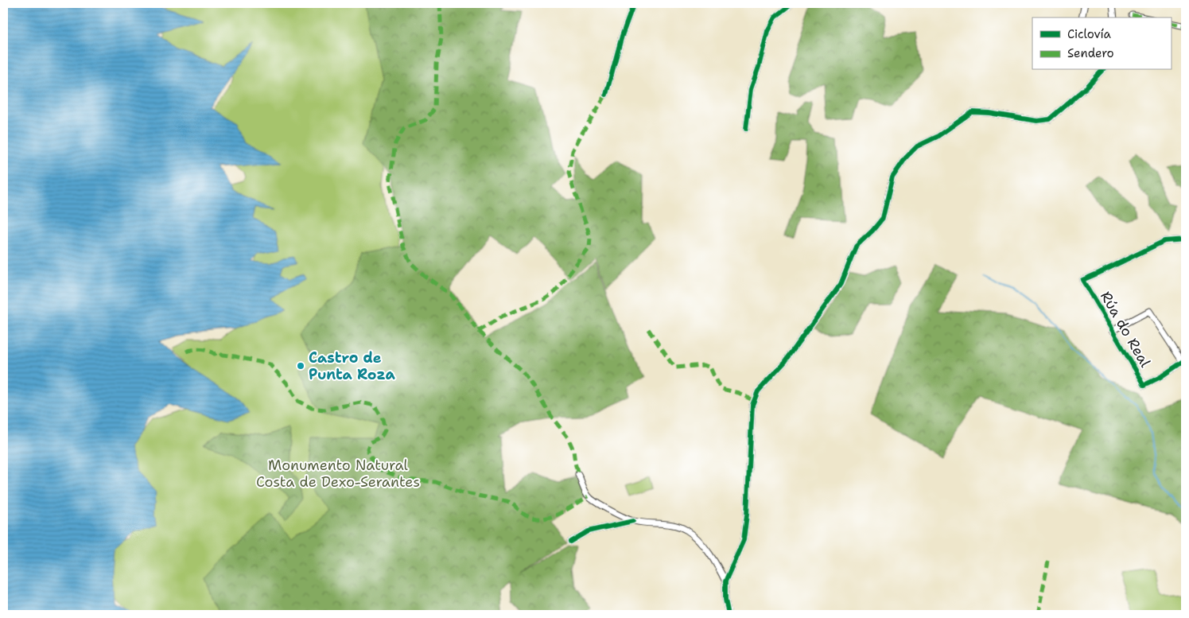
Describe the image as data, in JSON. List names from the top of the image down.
{
  "streets": {
    "street": ["Rúa do Real"]
  },
  "parks": ["Monumento Natural Costa de Dexo-Serantes"],
  "places": ["Castro de Punta Roza"],
  "legend": ["Ciclovía", "Sendero"]
}
